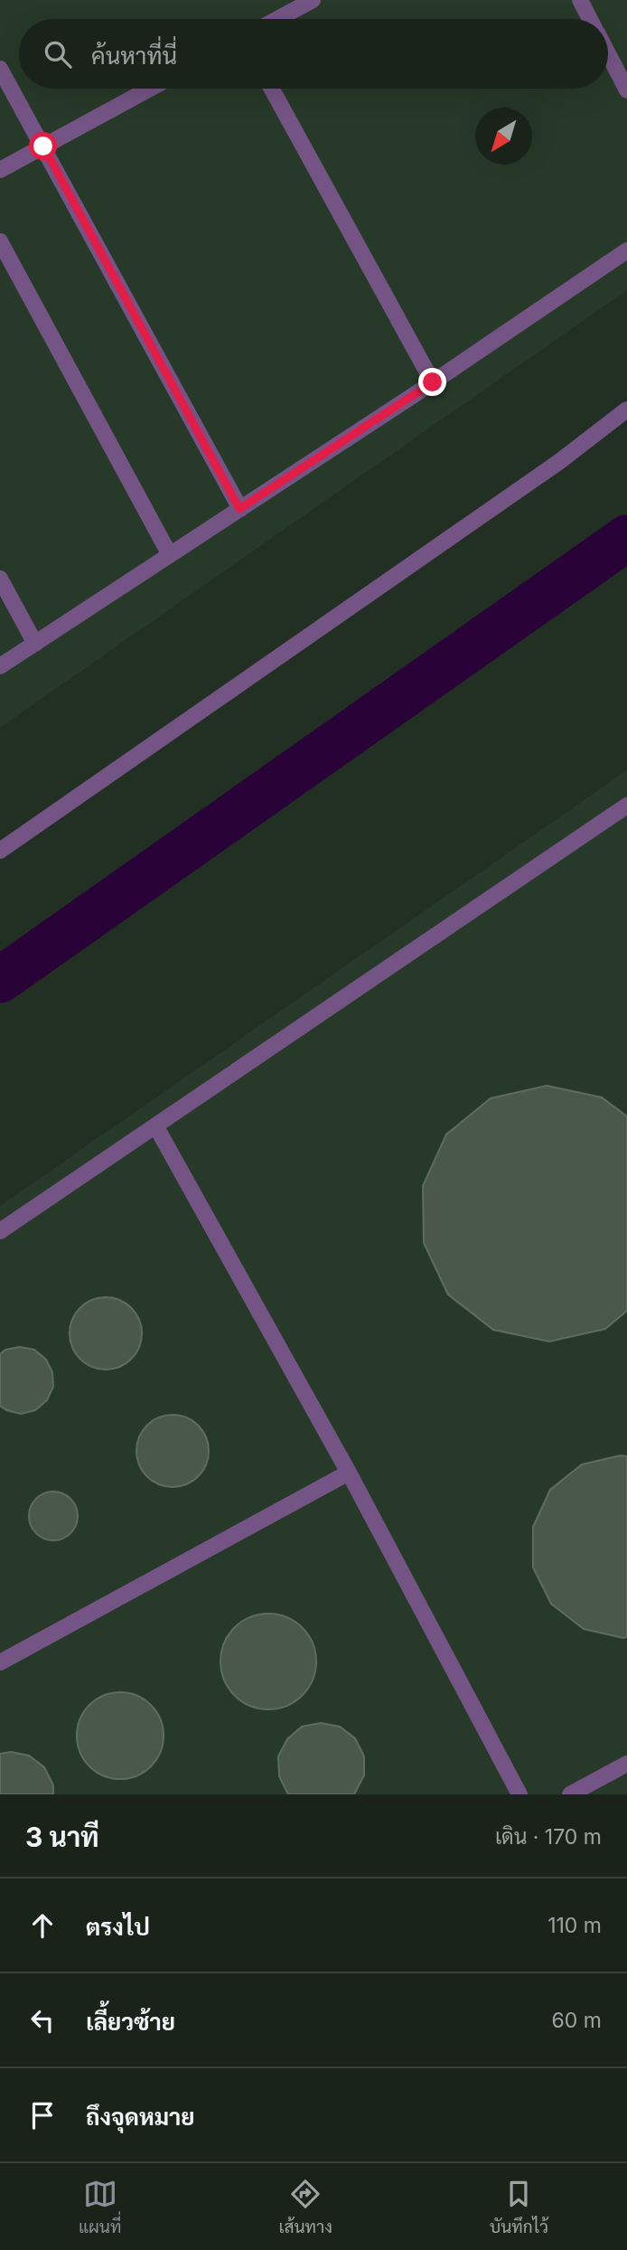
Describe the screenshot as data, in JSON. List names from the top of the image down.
{
  "north": "bottom left",
  "page": {
    "search": "ค้นหาที่นี่",
    "heading": ["3 นาที", "เดิน · 170 m"],
    "list": [
      ["ตรงไป", "110 m"],
      ["เลี้ยวซ้าย", "60 m"],
      "ถึงจุดหมาย"
    ],
    "nav": ["แผนที่", "เส้นทาง", "บันทึกไว้"]
  }
}
